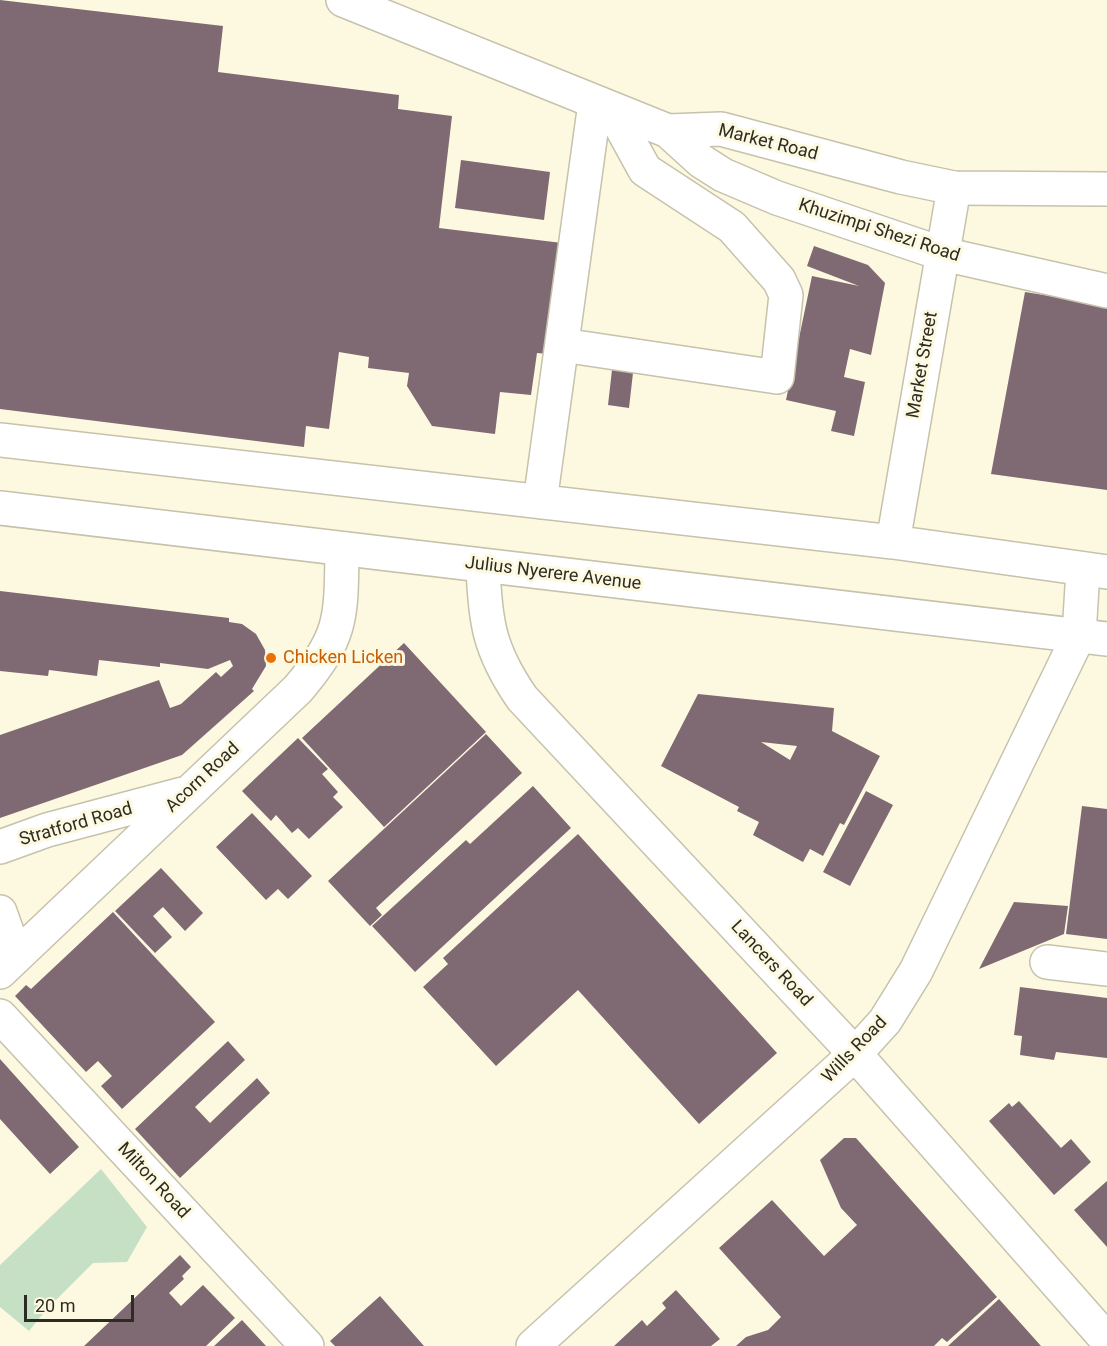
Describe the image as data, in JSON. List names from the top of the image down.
{
  "streets": {
    "street": [
      "Market Road",
      "Khuzimpi Shezi Road",
      "Market Street",
      "Julius Nyerere Avenue",
      "Acorn Road",
      "Stratford Road",
      "Lancers Road",
      "Wills Road",
      "Milton Road"
    ]
  },
  "crossings": [
    ["Market Road", "Khuzimpi Shezi Road"],
    ["Market Road", "Market Street"],
    ["Khuzimpi Shezi Road", "Market Street"],
    ["Julius Nyerere Avenue", "Acorn Road"],
    ["Julius Nyerere Avenue", "Lancers Road"],
    ["Julius Nyerere Avenue", "Wills Road"],
    ["Acorn Road", "Stratford Road"],
    ["Lancers Road", "Wills Road"]
  ],
  "places": ["Chicken Licken"],
  "scale_bar": "20 m"
}
